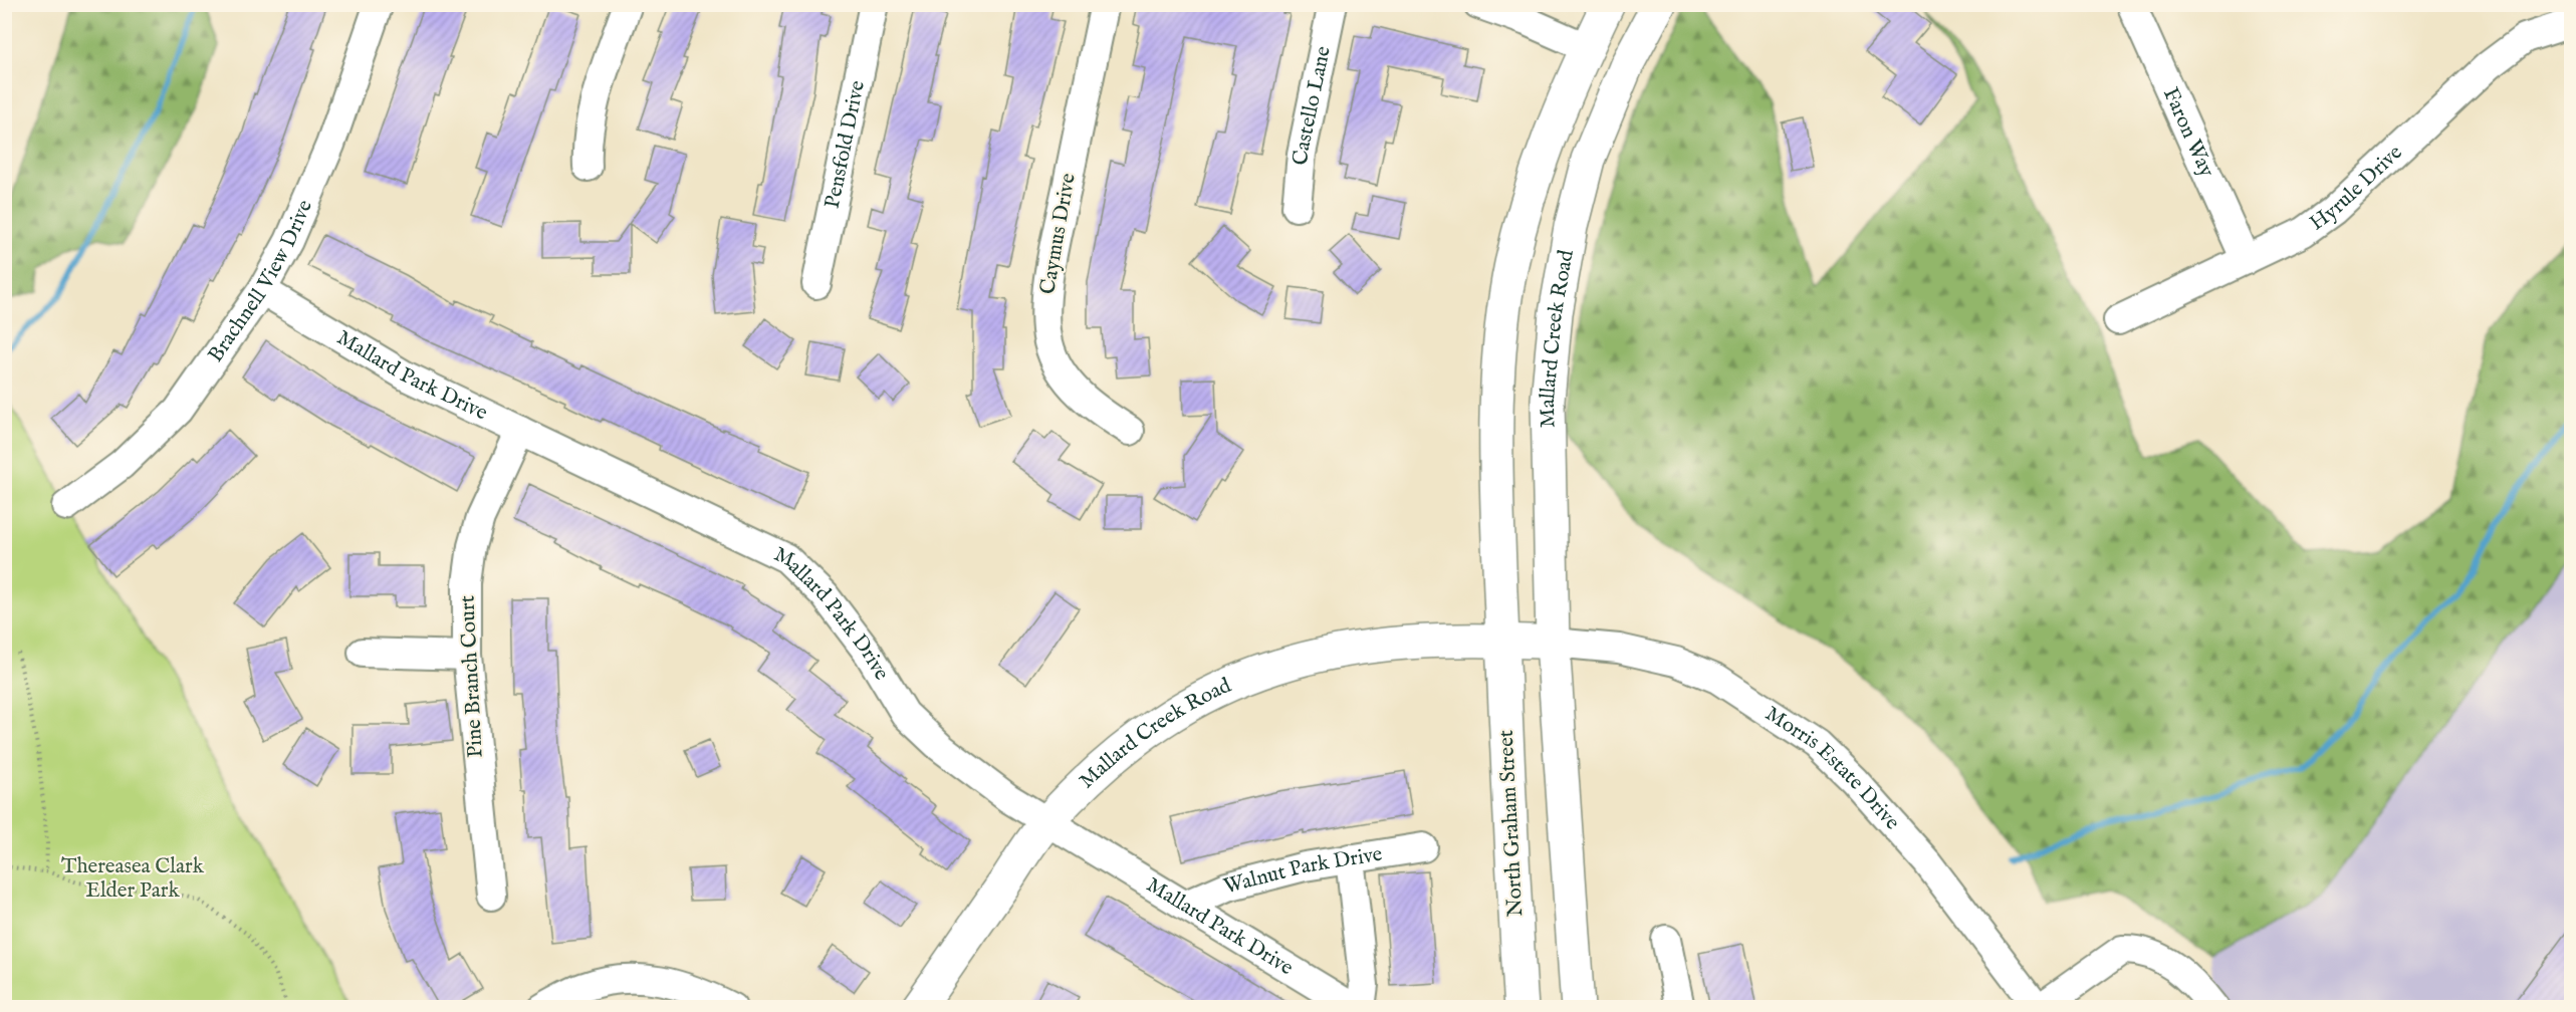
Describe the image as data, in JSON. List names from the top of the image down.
{
  "streets": {
    "main road": ["Mallard Creek Road", "North Graham Street"],
    "street": [
      "Castello Lane",
      "Faron Way",
      "Pensfold Drive",
      "Hyrule Drive",
      "Caymus Drive",
      "Brachnell View Drive",
      "Mallard Park Drive",
      "Pine Branch Court",
      "Morris Estate Drive",
      "Walnut Park Drive"
    ]
  },
  "crossings": [
    ["Faron Way", "Hyrule Drive"],
    ["Brachnell View Drive", "Mallard Park Drive"],
    ["Mallard Creek Road", "Mallard Park Drive"],
    ["Mallard Creek Road", "Morris Estate Drive"],
    ["Mallard Creek Road", "North Graham Street"],
    ["Mallard Park Drive", "Pine Branch Court"],
    ["Mallard Park Drive", "Walnut Park Drive"]
  ],
  "parks": ["Thereasea Clark Elder Park"]
}
